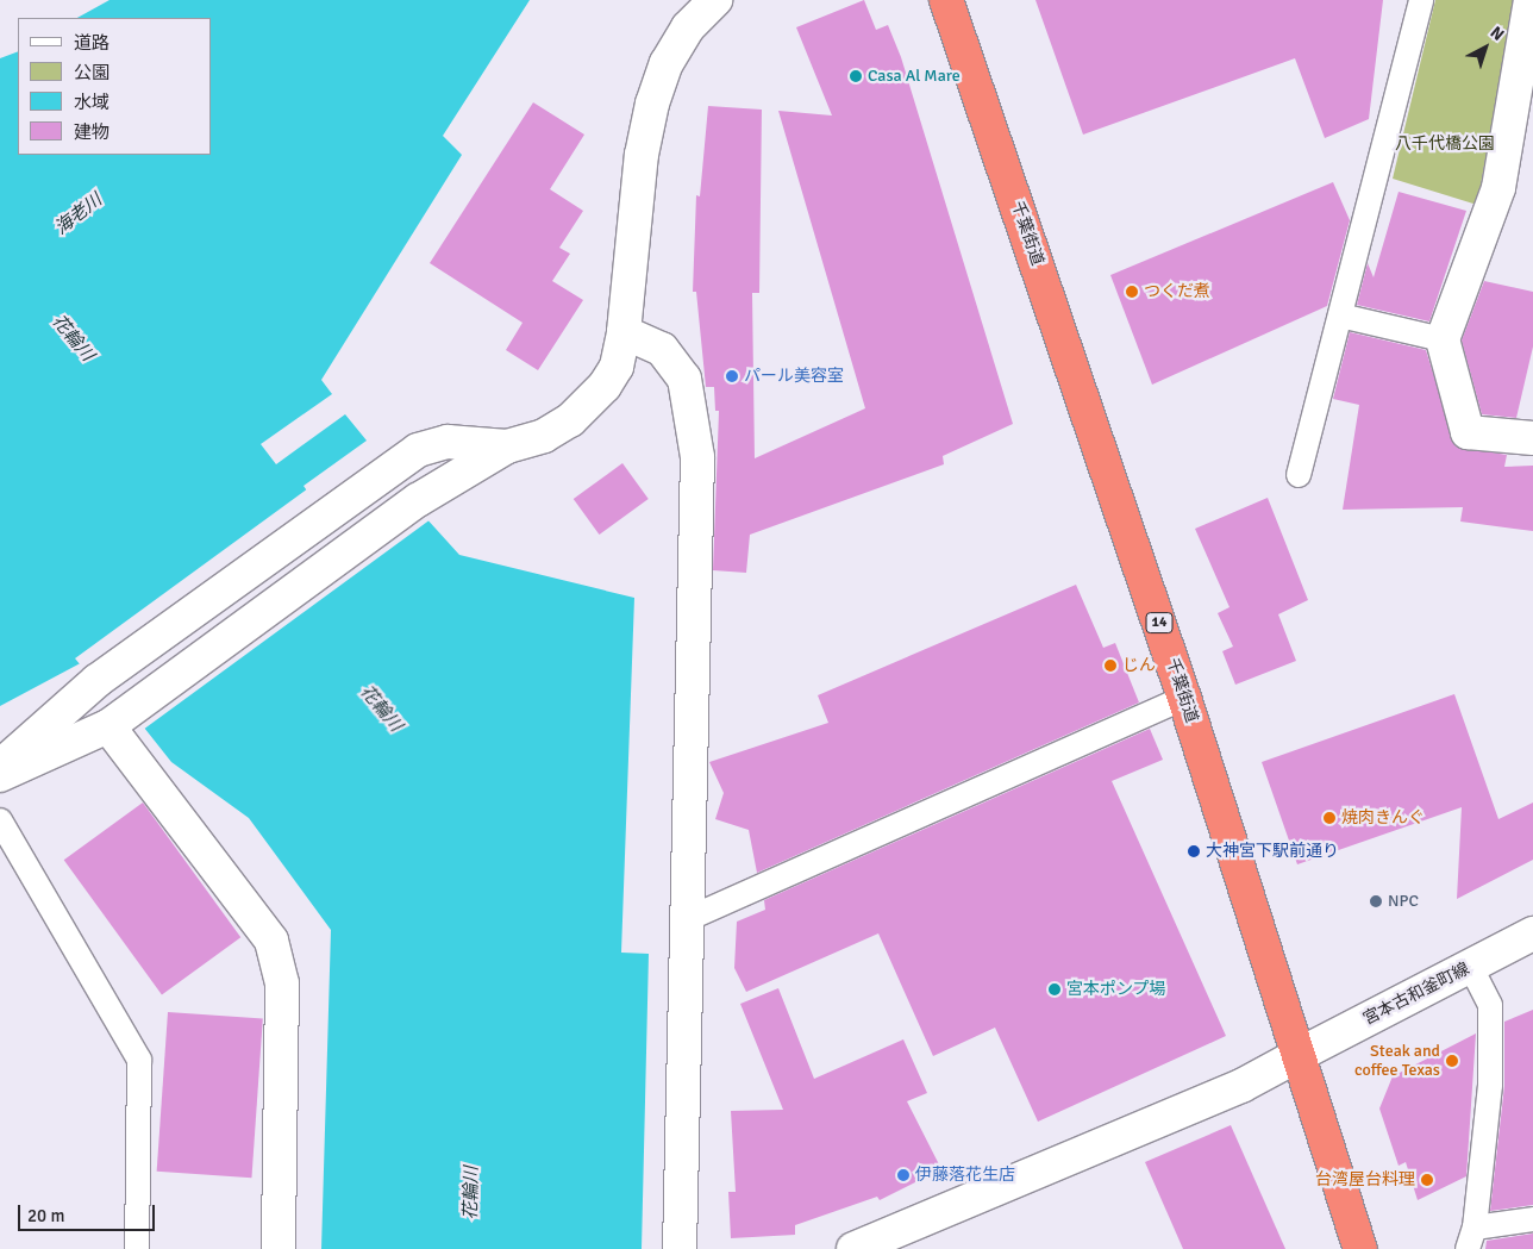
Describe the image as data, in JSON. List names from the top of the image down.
{
  "streets": {
    "highway": ["千葉街道", "14"],
    "street": ["宮本古和釜町線"]
  },
  "crossings": [
    ["千葉街道", "宮本古和釜町線"]
  ],
  "water": ["海老川", "花輪川"],
  "parks": ["八千代橋公園"],
  "places": [
    "Casa Al Mare",
    "つくだ煮",
    "パール美容室",
    "じん",
    "焼肉きんぐ",
    "大神宮下駅前通り",
    "NPC",
    "宮本ポンプ場",
    "Steak and coffee Texas",
    "伊藤落花生店",
    "台湾屋台料理"
  ],
  "legend": [
    "道路",
    "公園",
    "水域",
    "建物"
  ],
  "scale_bar": "20 m",
  "north": "top right"
}
